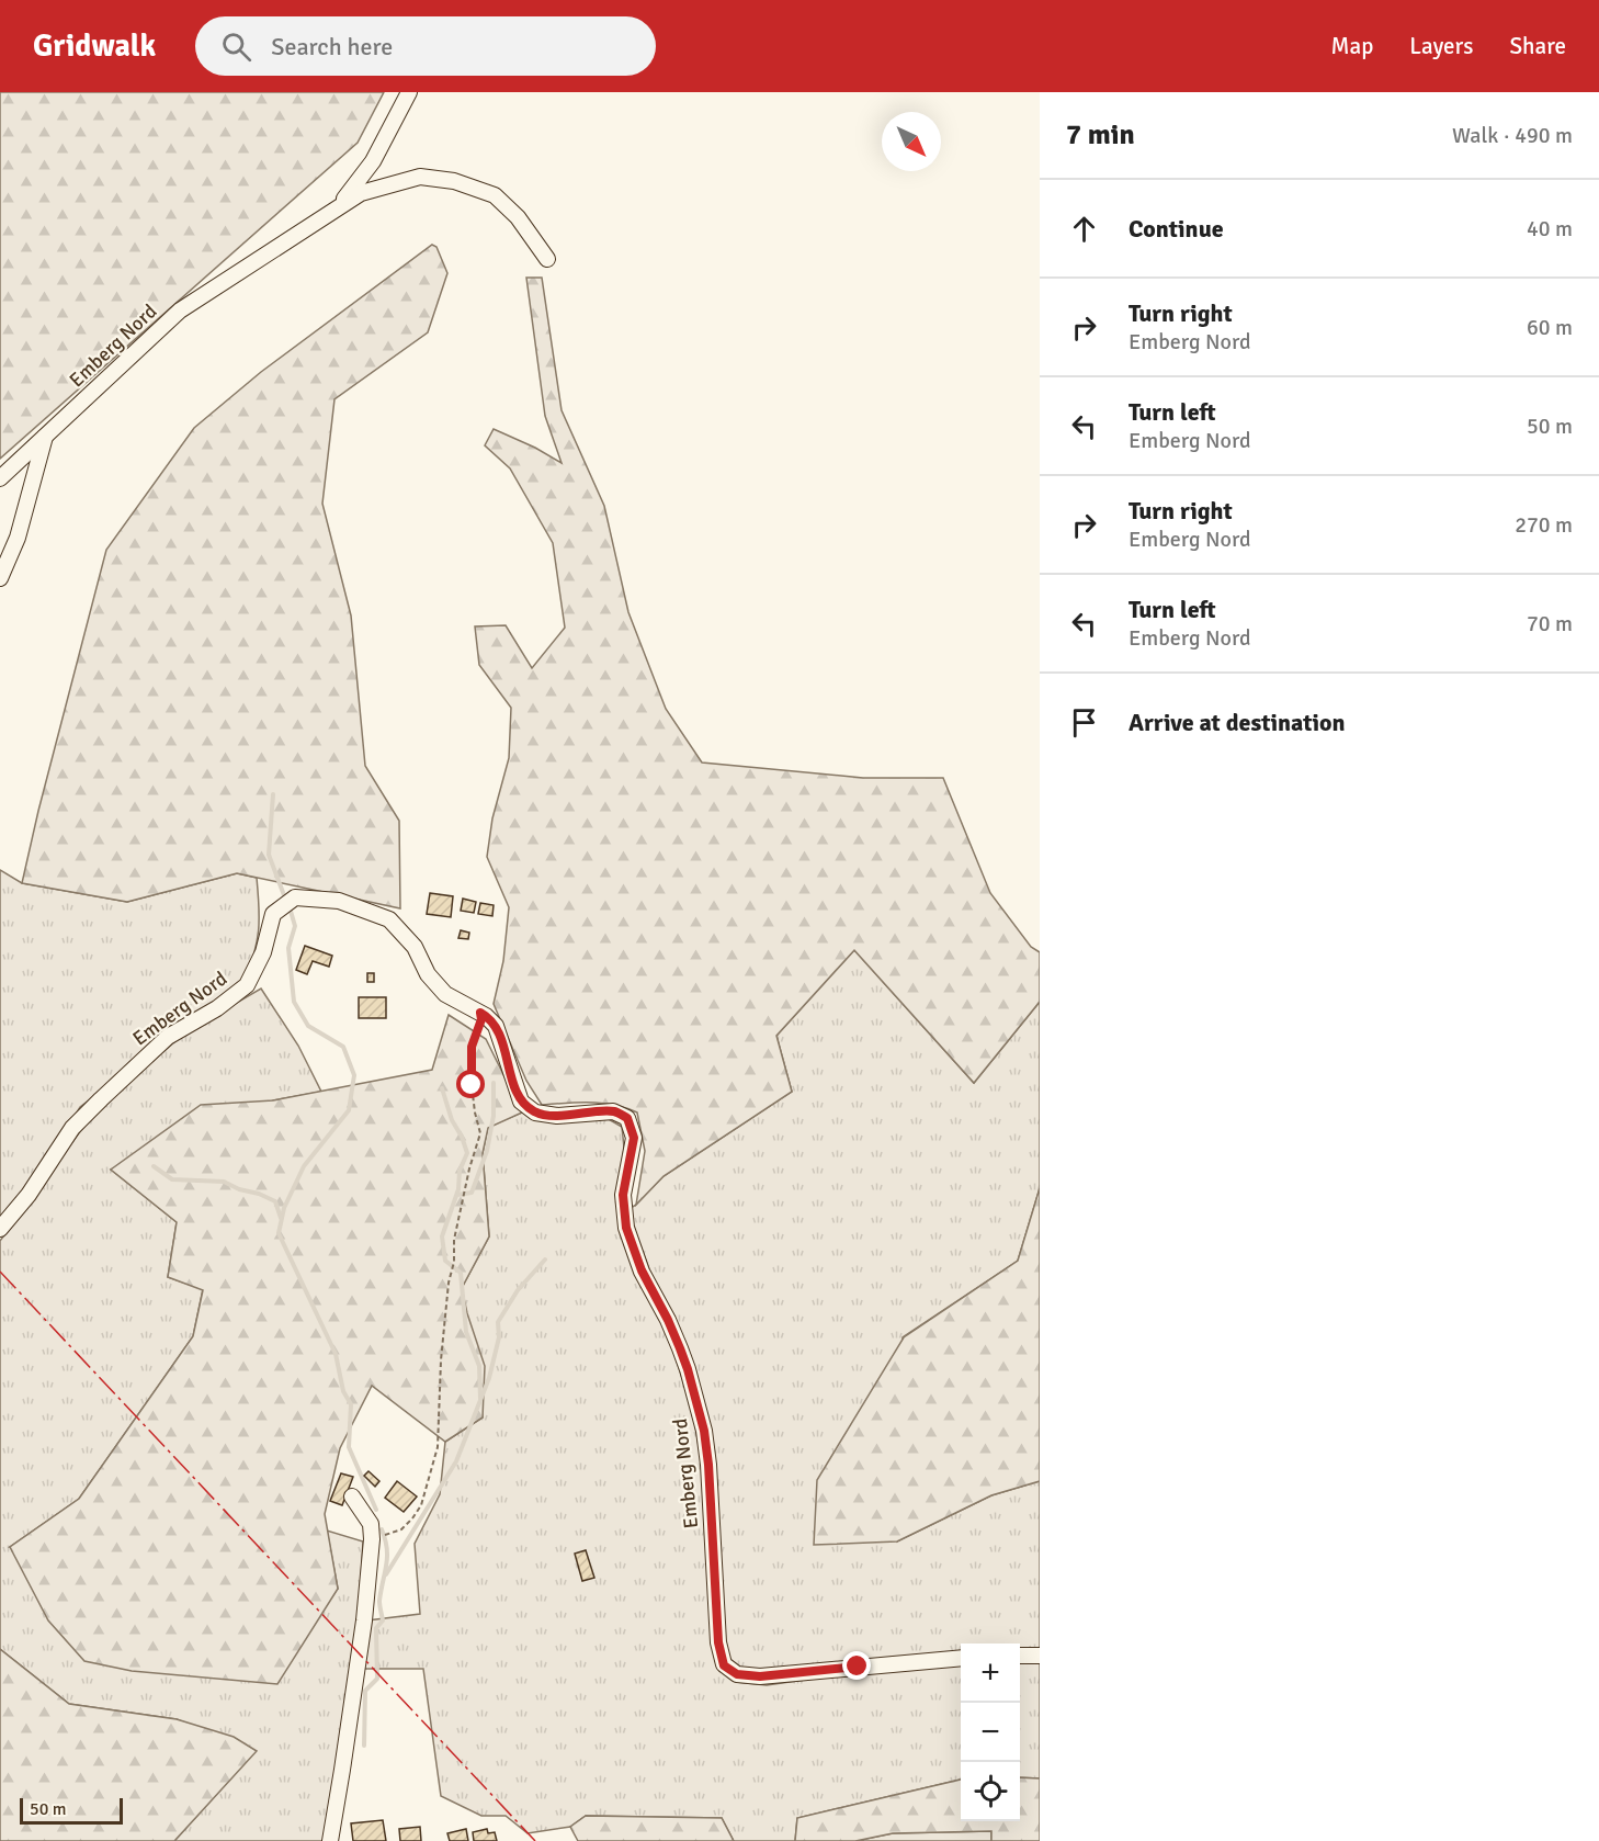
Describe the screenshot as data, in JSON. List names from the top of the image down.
{
  "streets": {
    "street": ["Emberg Nord"]
  },
  "scale_bar": "50 m",
  "north": "bottom right",
  "page": {
    "header": "Gridwalk",
    "search": "Search here",
    "nav": ["Map", "Layers", "Share"],
    "heading": ["7 min", "Walk · 490 m"],
    "list": [
      ["Continue", "40 m"],
      ["Turn right", "Emberg Nord", "60 m"],
      ["Turn left", "Emberg Nord", "50 m"],
      ["Turn right", "Emberg Nord", "270 m"],
      ["Turn left", "Emberg Nord", "70 m"],
      "Arrive at destination"
    ],
    "map_buttons": ["+", "−"],
    "scale": "50 m"
  }
}
